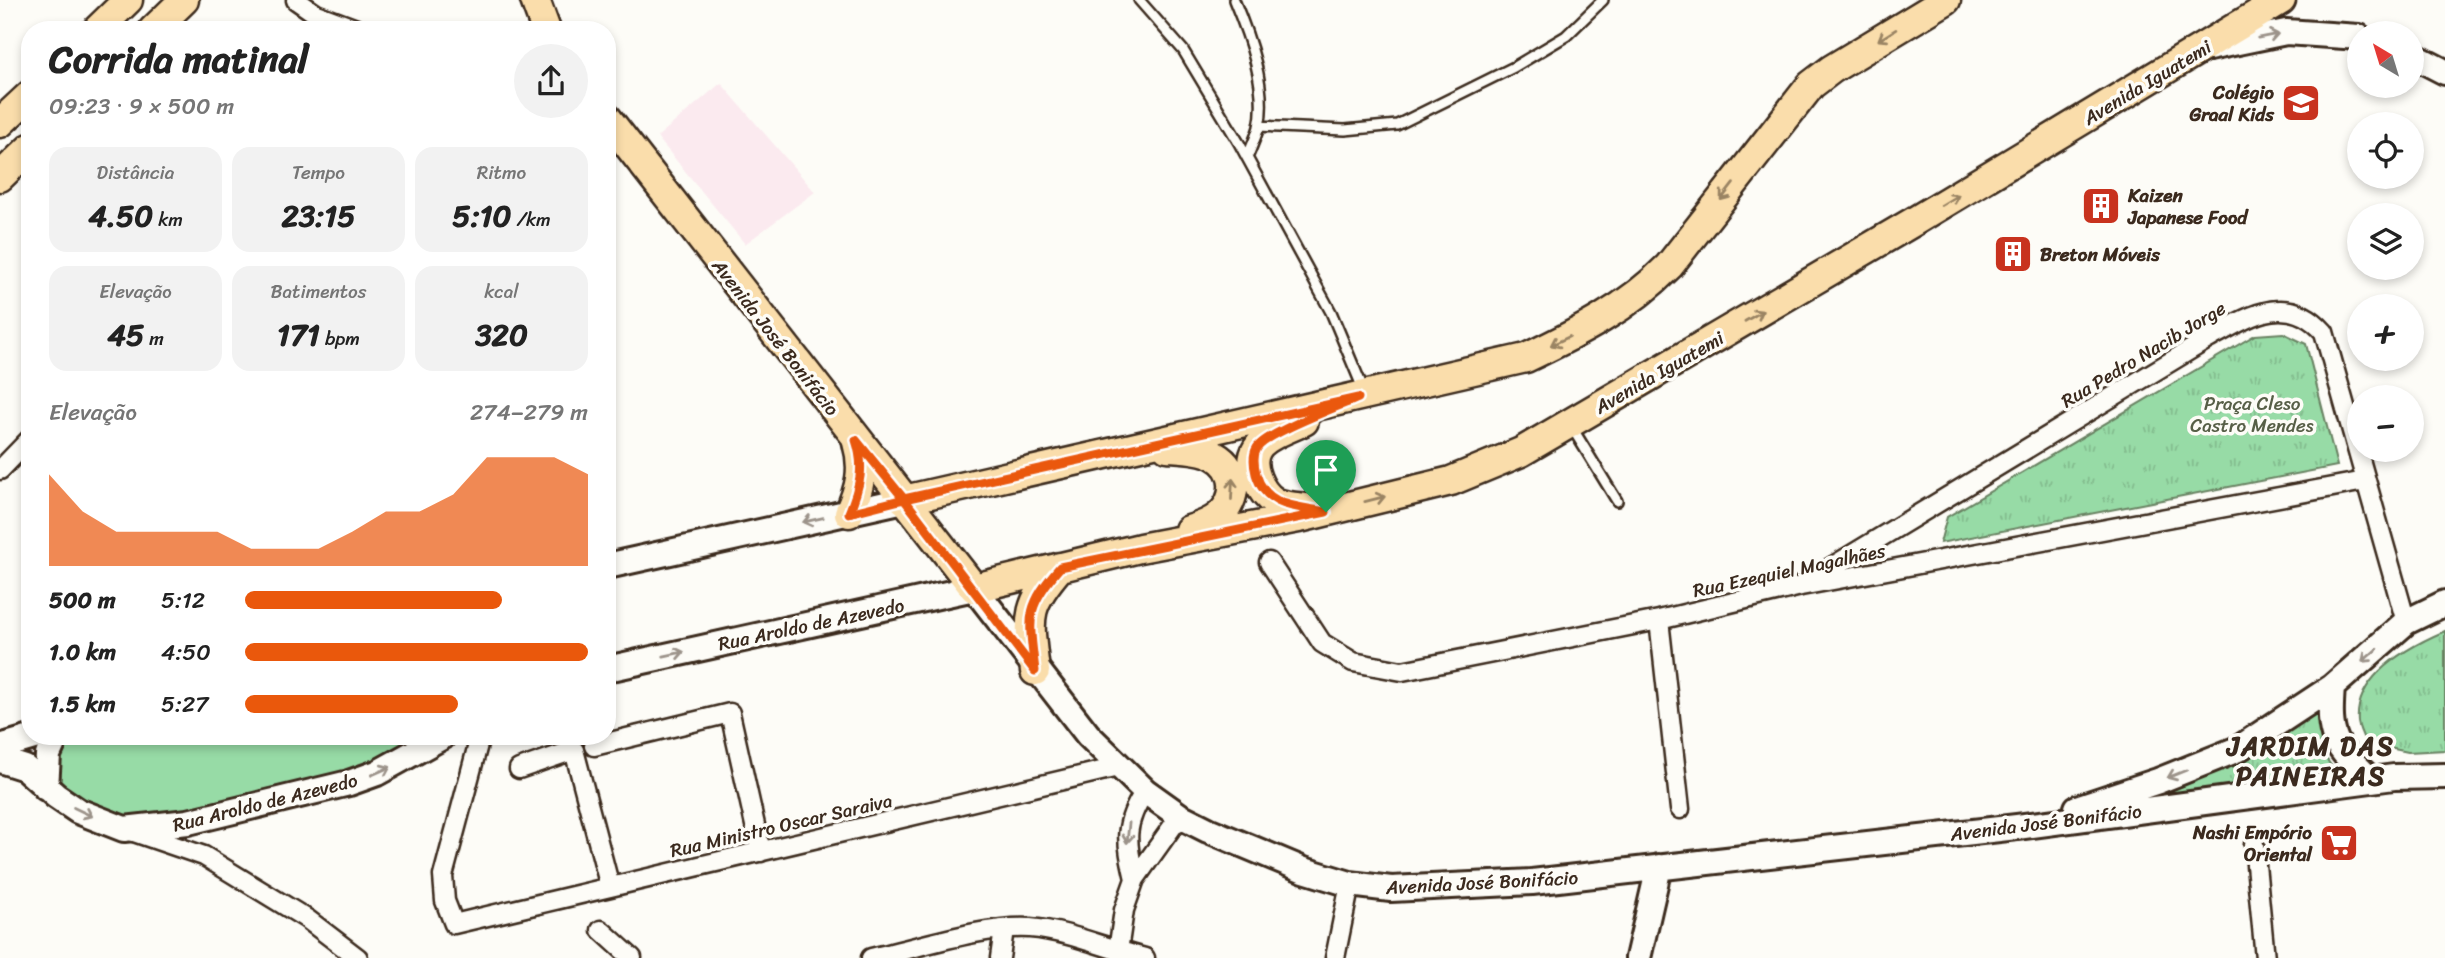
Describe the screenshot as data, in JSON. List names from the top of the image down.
{
  "streets": {
    "main road": ["Avenida Iguatemi", "Avenida José Bonifácio", "Rua Aroldo de Azevedo"],
    "street": ["Rua Pedro Nacib Jorge", "Rua Ezequiel Magalhães", "Rua Ministro Oscar Saraiva"]
  },
  "crossings": [
    ["Avenida Iguatemi", "Avenida José Bonifácio"],
    ["Avenida Iguatemi", "Rua Aroldo de Azevedo"],
    ["Avenida José Bonifácio", "Rua Aroldo de Azevedo"],
    ["Avenida José Bonifácio", "Rua Ministro Oscar Saraiva"],
    ["Rua Pedro Nacib Jorge", "Rua Ezequiel Magalhães"]
  ],
  "districts": ["JARDIM DAS PAINEIRAS"],
  "parks": ["Praça Cleso Castro Mendes"],
  "places": {
    "school or university": ["Colégio Graal Kids"],
    "building": ["Kaizen Japanese Food", "Breton Móveis"],
    "supermarket": ["Nashi Empório Oriental"]
  },
  "north": "top left",
  "page": {
    "map_buttons": ["+", "−"],
    "heading": ["Corrida matinal", "09:23 · 9 × 500 m"],
    "stats": [
      ["Distância", "4.50 km"],
      ["Tempo", "23:15"],
      ["Ritmo", "5:10 /km"],
      ["Elevação", "45 m"],
      ["Batimentos", "171 bpm"],
      ["kcal", "320"]
    ],
    "chart": ["Elevação", "274–279 m"],
    "list": [
      {
        "name": "500 m",
        "note": "5:12"
      },
      {
        "name": "1.0 km",
        "note": "4:50"
      },
      {
        "name": "1.5 km",
        "note": "5:27"
      }
    ]
  }
}
